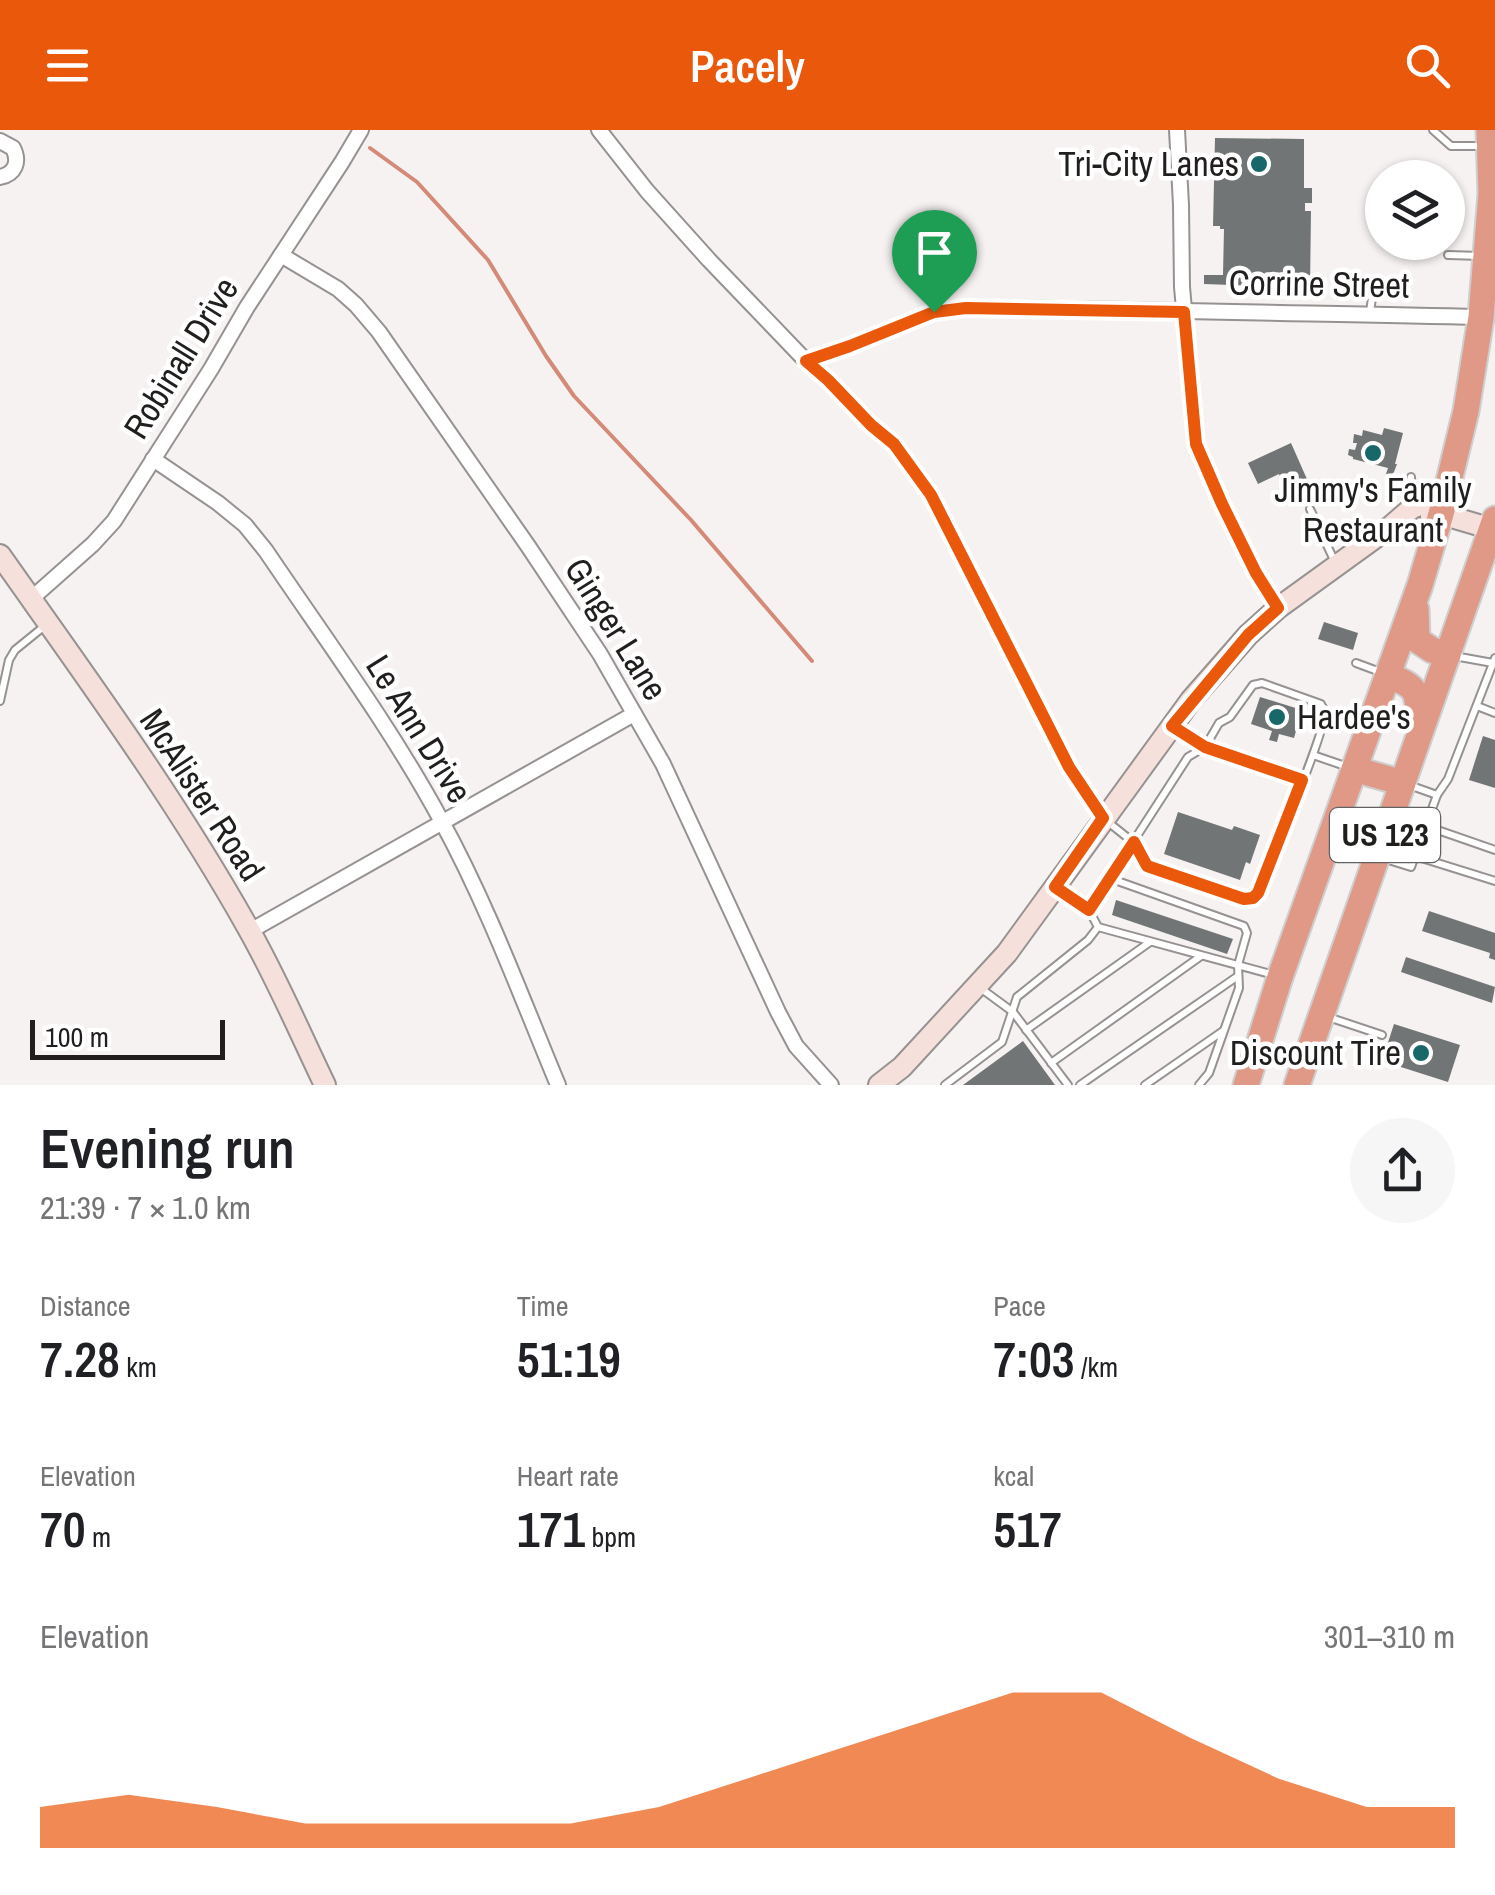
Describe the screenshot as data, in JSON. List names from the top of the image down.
{
  "streets": {
    "highway": ["US 123"],
    "street": [
      "Corrine Street",
      "Robinall Drive",
      "Ginger Lane",
      "Le Ann Drive",
      "McAlister Road"
    ]
  },
  "crossings": [
    ["Corrine Street", "US 123"],
    ["Robinall Drive", "Ginger Lane"],
    ["Robinall Drive", "Le Ann Drive"],
    ["Robinall Drive", "McAlister Road"]
  ],
  "places": [
    "Tri-City Lanes",
    "Jimmy's Family Restaurant",
    "Hardee's",
    "Discount Tire"
  ],
  "scale_bar": "100 m",
  "page": {
    "header": "Pacely",
    "scale": "100 m",
    "heading": ["Evening run", "21:39 · 7 × 1.0 km"],
    "stats": [
      ["Distance", "7.28 km"],
      ["Time", "51:19"],
      ["Pace", "7:03 /km"],
      ["Elevation", "70 m"],
      ["Heart rate", "171 bpm"],
      ["kcal", "517"]
    ],
    "chart": ["Elevation", "301–310 m"]
  }
}
